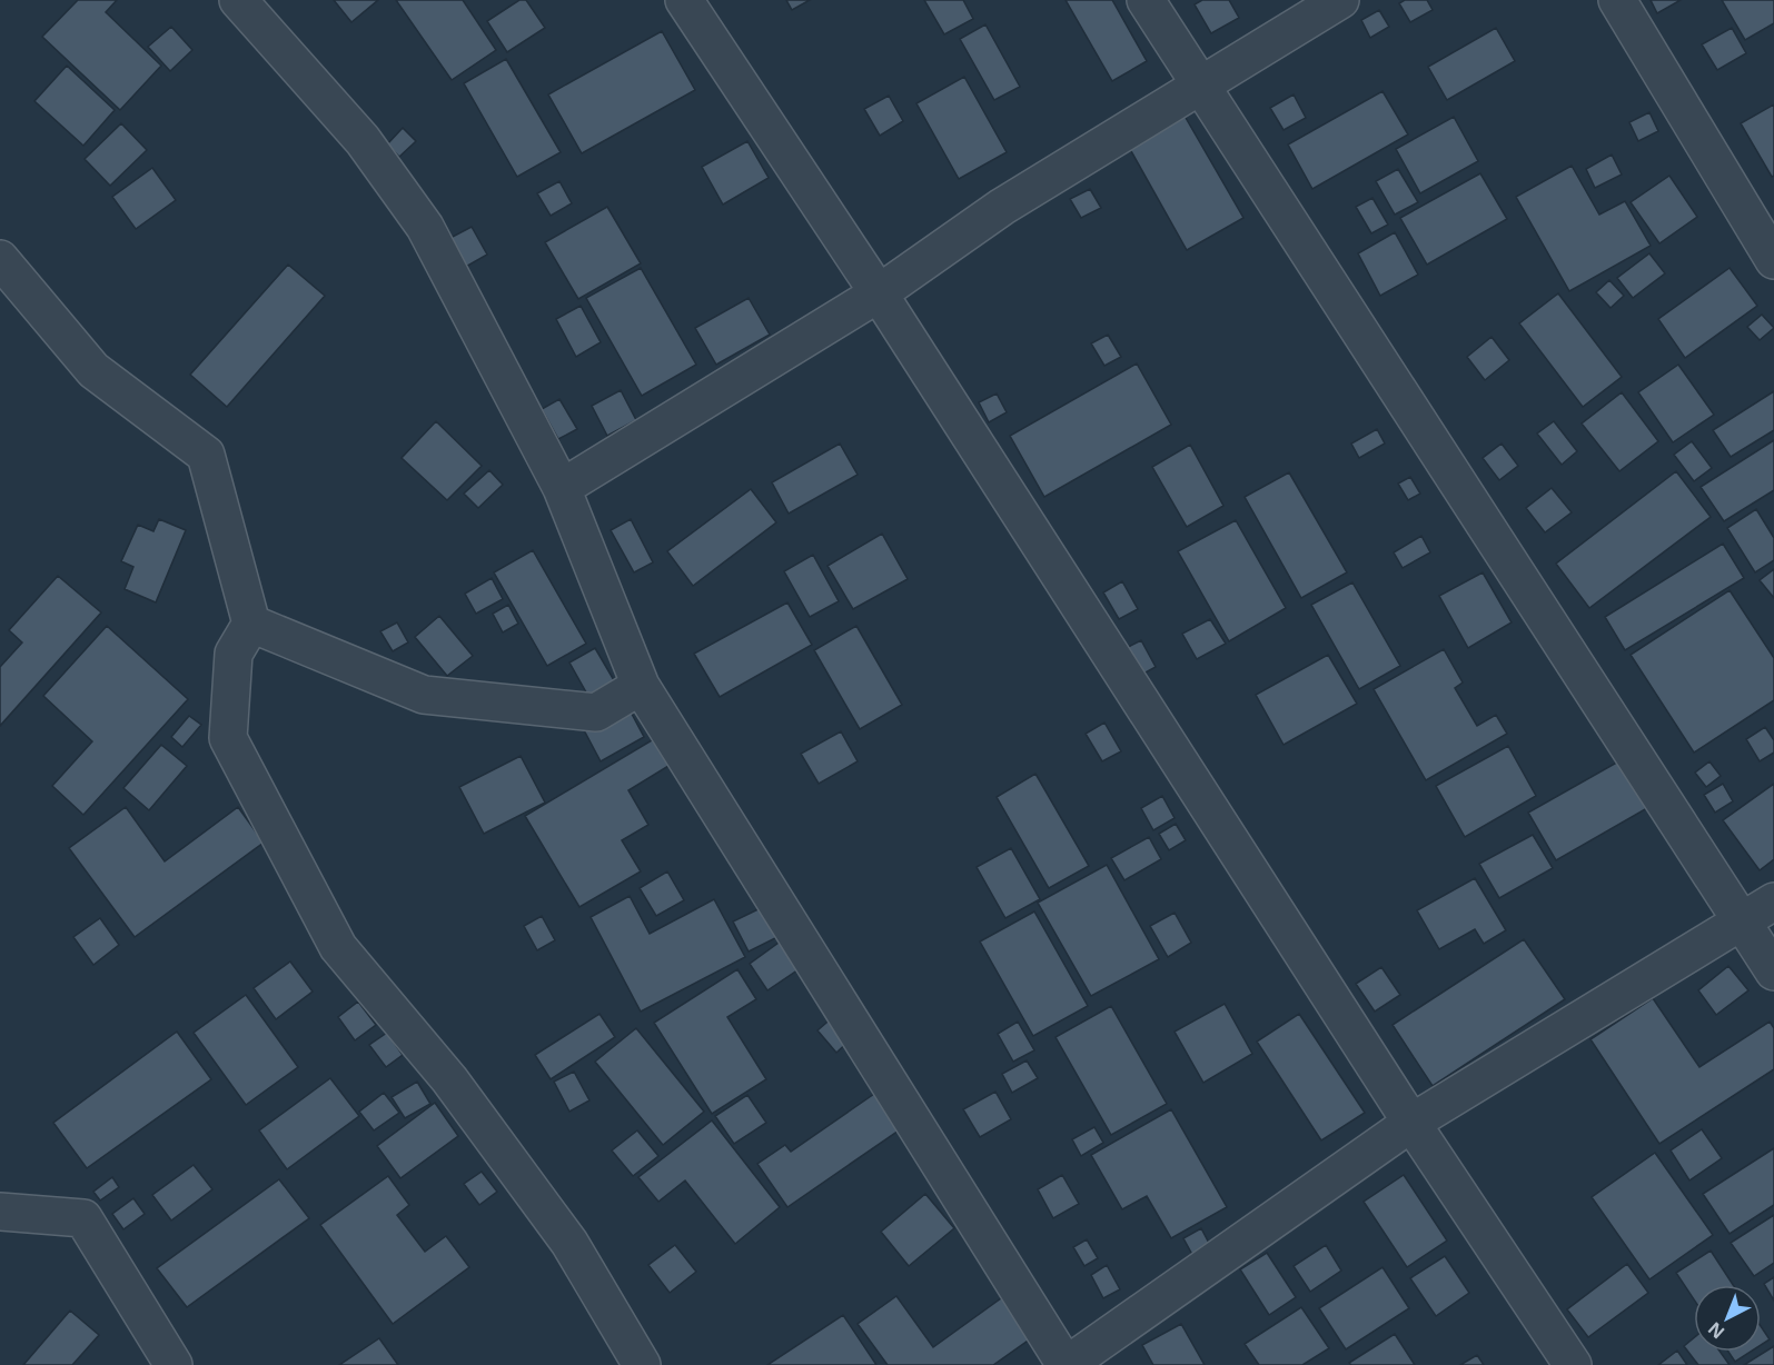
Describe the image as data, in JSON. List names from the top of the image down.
{
  "north": "bottom left"
}
